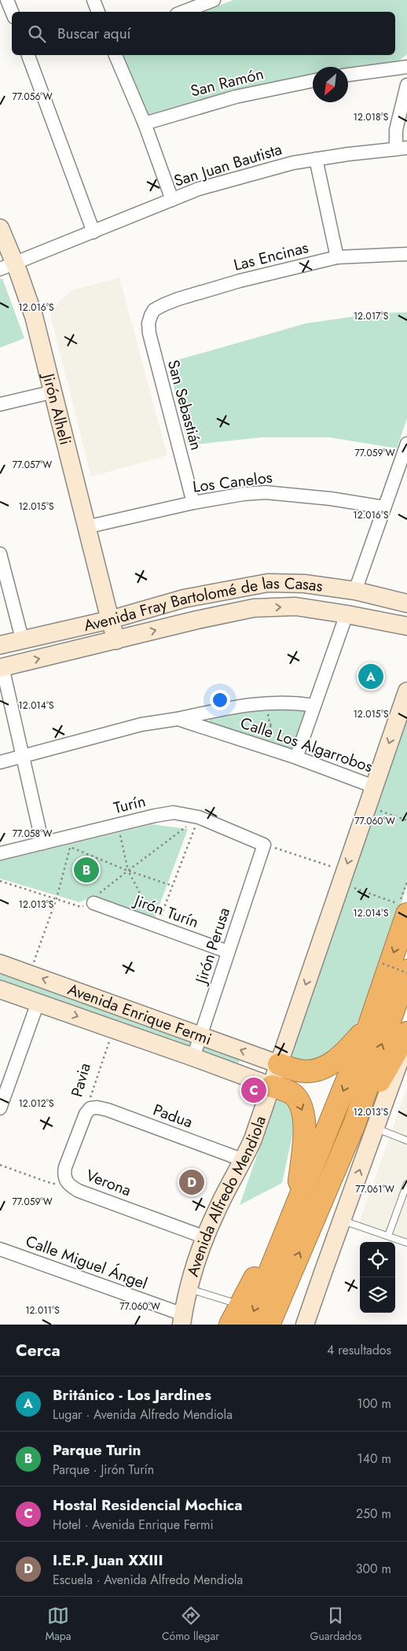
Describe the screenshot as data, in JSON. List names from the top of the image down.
{
  "streets": {
    "street": [
      "San Ramón",
      "San Juan Bautista",
      "Las Encinas",
      "San Sebastián",
      "Jirón Alheli",
      "Los Canelos",
      "Avenida Fray Bartolomé de las Casas",
      "Calle Los Algarrobos",
      "Turín",
      "Jirón Turín",
      "Jirón Perusa",
      "Avenida Enrique Fermi",
      "Pavia",
      "Padua",
      "Verona",
      "Avenida Alfredo Mendiola",
      "Calle Miguel Ángel"
    ]
  },
  "crossings": [
    ["San Juan Bautista", "Jirón Alheli"],
    ["Las Encinas", "San Sebastián"],
    ["San Sebastián", "Los Canelos"],
    ["Jirón Alheli", "Los Canelos"],
    ["Jirón Alheli", "Avenida Fray Bartolomé de las Casas"],
    ["Calle Los Algarrobos", "Avenida Alfredo Mendiola"],
    ["Turín", "Jirón Perusa"],
    ["Jirón Turín", "Jirón Perusa"],
    ["Jirón Perusa", "Avenida Enrique Fermi"],
    ["Avenida Enrique Fermi", "Pavia"],
    ["Avenida Enrique Fermi", "Avenida Alfredo Mendiola"],
    ["Pavia", "Padua"],
    ["Pavia", "Verona"],
    ["Padua", "Avenida Alfredo Mendiola"],
    ["Verona", "Avenida Alfredo Mendiola"],
    ["Avenida Alfredo Mendiola", "Calle Miguel Ángel"]
  ],
  "north": "bottom left",
  "page": {
    "search": "Buscar aquí",
    "pins": [
      "A",
      "B",
      "C",
      "D"
    ],
    "heading": ["Cerca", "4 resultados"],
    "list": [
      {
        "mark": "A",
        "name": "Británico - Los Jardines",
        "note": "Lugar · Avenida Alfredo Mendiola",
        "value": "100 m"
      },
      {
        "mark": "B",
        "name": "Parque Turin",
        "note": "Parque · Jirón Turín",
        "value": "140 m"
      },
      {
        "mark": "C",
        "name": "Hostal Residencial Mochica",
        "note": "Hotel · Avenida Enrique Fermi",
        "value": "250 m"
      },
      {
        "mark": "D",
        "name": "I.E.P. Juan XXIII",
        "note": "Escuela · Avenida Alfredo Mendiola",
        "value": "300 m"
      }
    ],
    "nav": ["Mapa", "Cómo llegar", "Guardados"]
  },
  "coordinates": [
    "77.056°W",
    "12.018°S",
    "12.016°S",
    "12.017°S",
    "77.059°W",
    "77.057°W",
    "12.015°S",
    "12.014°S",
    "77.060°W",
    "77.058°W",
    "12.013°S",
    "12.012°S",
    "77.061°W",
    "12.011°S"
  ]
}
